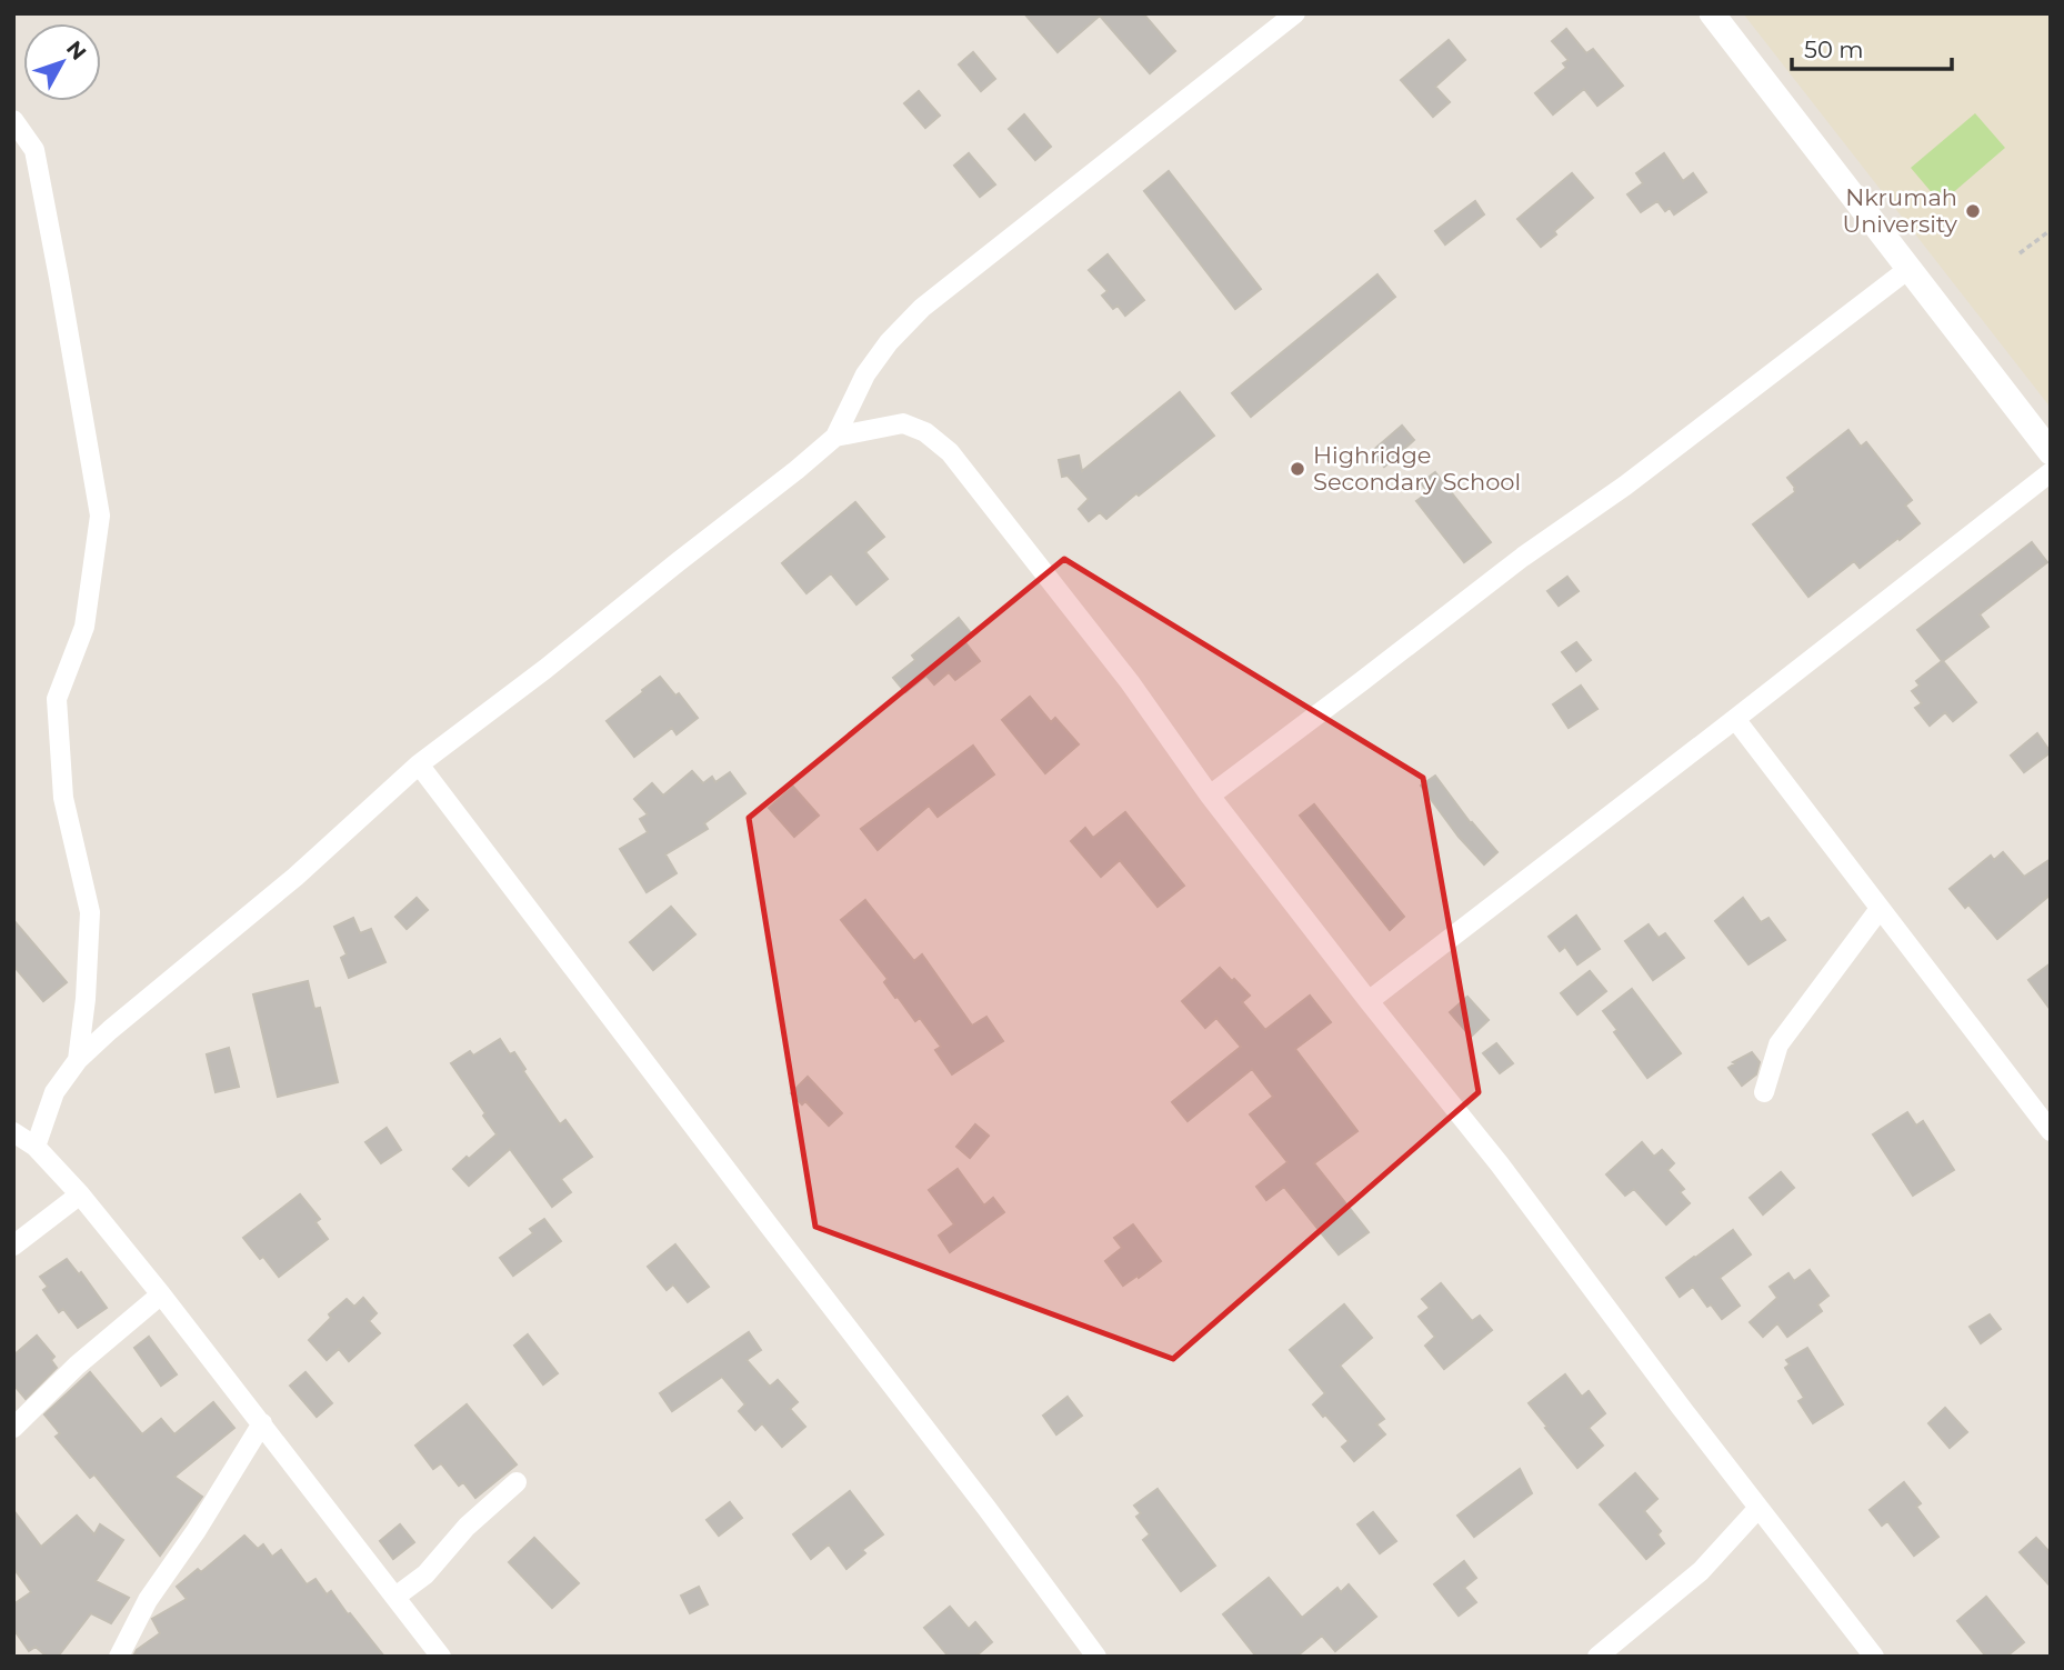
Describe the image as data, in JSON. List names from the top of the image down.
{
  "places": ["Nkrumah University", "Highridge Secondary School"],
  "scale_bar": "50 m",
  "north": "top right"
}
